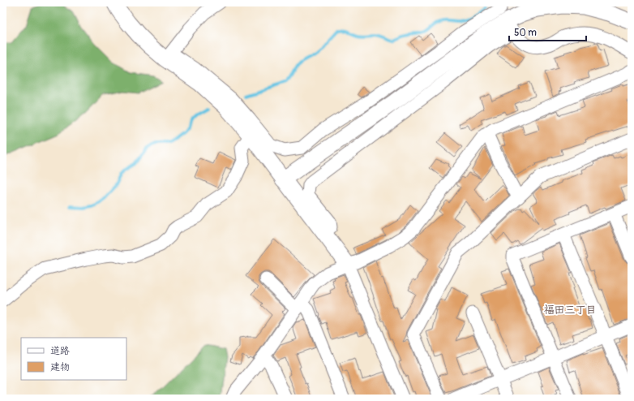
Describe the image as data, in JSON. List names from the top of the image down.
{
  "districts": ["福田三丁目"],
  "legend": ["道路", "建物"],
  "scale_bar": "50 m"
}
